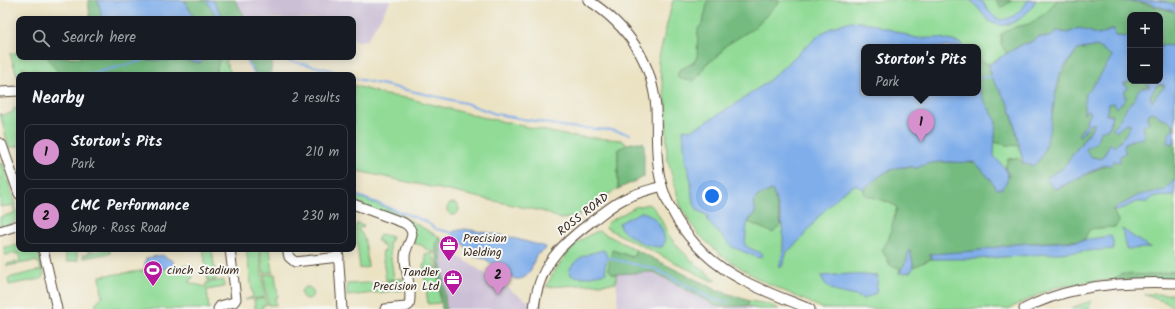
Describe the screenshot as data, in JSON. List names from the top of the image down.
{
  "streets": {
    "street": ["ROSS ROAD"]
  },
  "places": {
    "office": ["Precision Welding", "Tandler Precision Ltd"],
    "sports": ["cinch Stadium"]
  },
  "page": {
    "map_buttons": ["+", "−"],
    "search": "Search here",
    "popup": ["Storton's Pits", "Park"],
    "heading": ["Nearby", "2 results"],
    "pins": ["1", "2"],
    "list": [
      {
        "mark": "1",
        "name": "Storton's Pits",
        "note": "Park",
        "value": "210 m"
      },
      {
        "mark": "2",
        "name": "CMC Performance",
        "note": "Shop · Ross Road",
        "value": "230 m"
      }
    ]
  }
}
